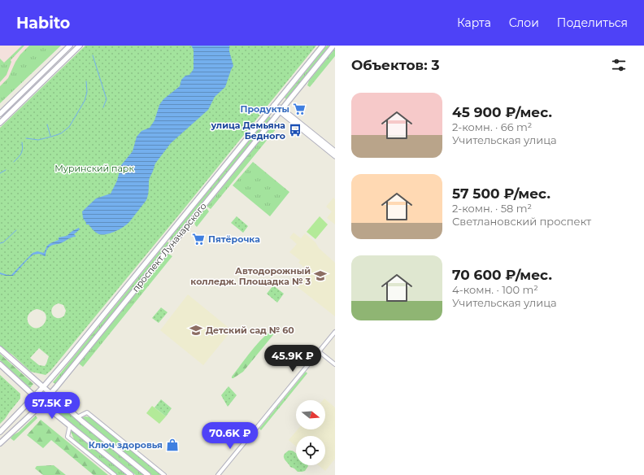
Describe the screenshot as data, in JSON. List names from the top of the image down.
{
  "streets": {
    "main road": ["проспект Луначарского"]
  },
  "parks": ["Муринский парк"],
  "places": {
    "supermarket": ["Продукты", "Пятёрочка"],
    "bus stop": ["улица Демьяна Бедного"],
    "school or university": ["Автодорожный колледж. Площадка № 3", "Детский сад № 60"],
    "shop": ["Ключ здоровья"]
  },
  "north": "right",
  "page": {
    "header": "Habito",
    "nav": ["Карта", "Слои", "Поделиться"],
    "heading": "Объектов: 3",
    "list": [
      {
        "name": "45 900 ₽/мес.",
        "note": "2-комн. · 66 m² · Учительская улица"
      },
      {
        "name": "57 500 ₽/мес.",
        "note": "2-комн. · 58 m² · Светлановский проспект"
      },
      {
        "name": "70 600 ₽/мес.",
        "note": "4-комн. · 100 m² · Учительская улица"
      }
    ],
    "price": ["45.9K ₽", "57.5K ₽", "70.6K ₽"]
  }
}
